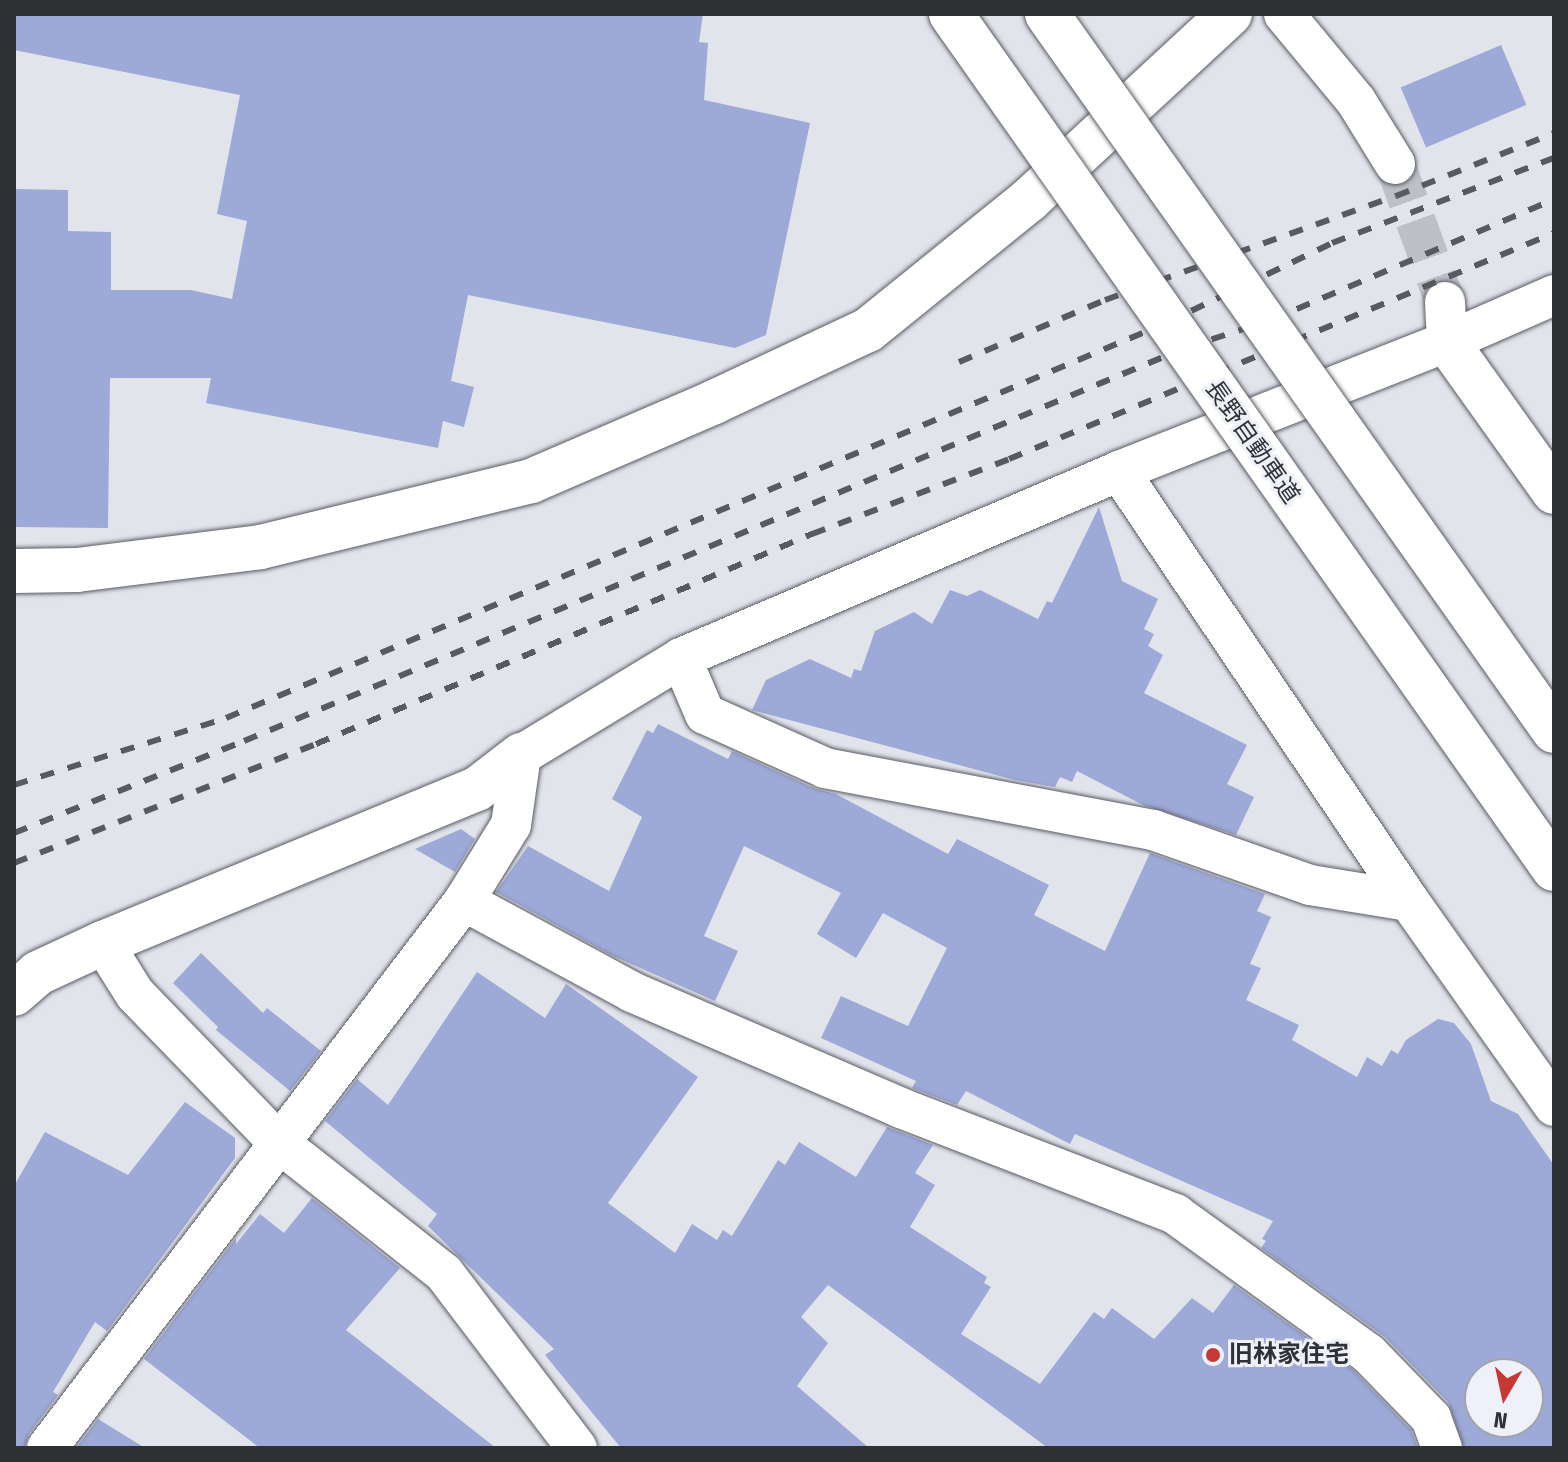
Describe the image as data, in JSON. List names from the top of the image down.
{
  "streets": {
    "main road": ["長野自動車道"]
  },
  "places": ["旧林家住宅"],
  "north": "bottom"
}
